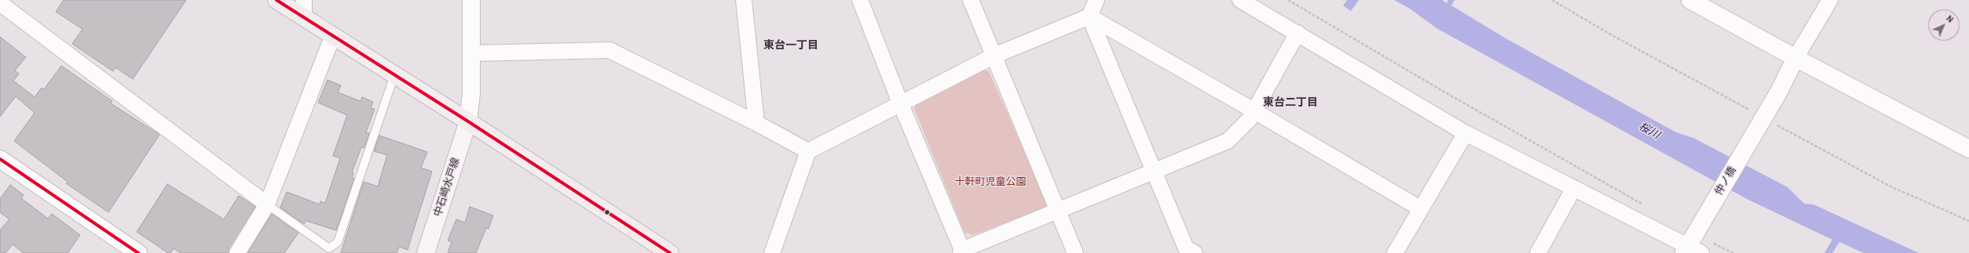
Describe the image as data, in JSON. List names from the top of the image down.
{
  "streets": {
    "main road": ["中石崎水戸線"],
    "street": ["仲ノ橋"]
  },
  "districts": ["東台一丁目", "東台二丁目"],
  "water": ["桜川"],
  "parks": ["十軒町児童公園"],
  "north": "top right"
}
